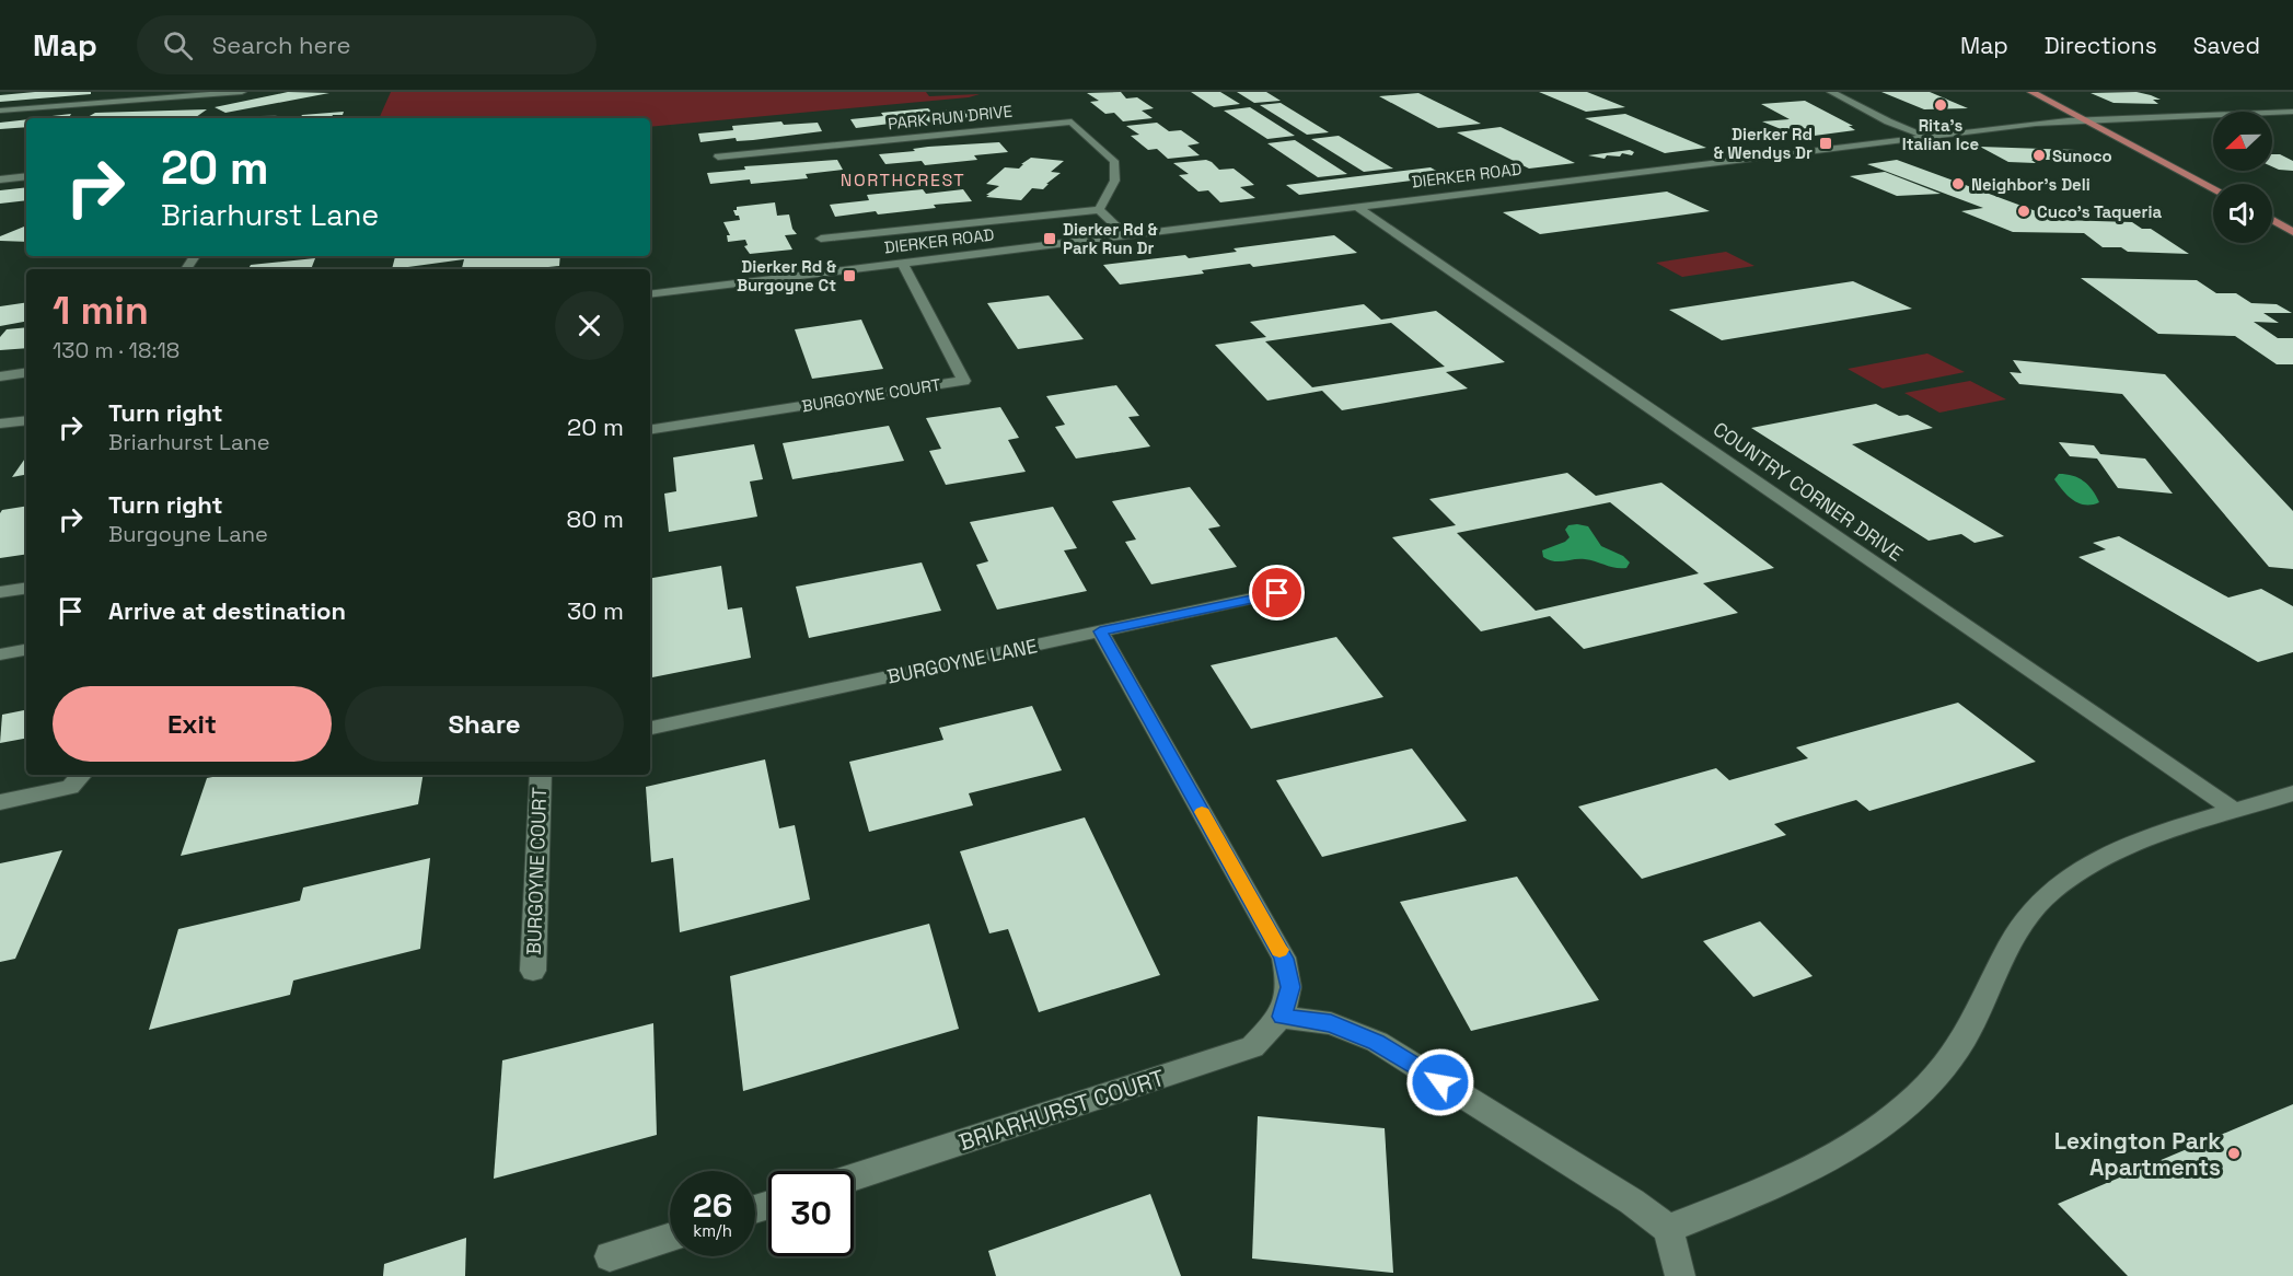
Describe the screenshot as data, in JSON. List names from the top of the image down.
{
  "streets": {
    "street": [
      "PARK RUN DRIVE",
      "DIERKER ROAD",
      "BURGOYNE COURT",
      "COUNTRY CORNER DRIVE",
      "BURGOYNE LANE",
      "BRIARHURST COURT"
    ]
  },
  "crossings": [
    ["DIERKER ROAD", "BURGOYNE COURT"],
    ["DIERKER ROAD", "COUNTRY CORNER DRIVE"]
  ],
  "districts": ["NORTHCREST"],
  "places": {
    "other": [
      "Rita's Italian Ice",
      "Sunoco",
      "Neighbor's Deli",
      "Cuco's Taqueria",
      "Lexington Park Apartments"
    ],
    "transit": ["Dierker Rd & Wendys Dr", "Dierker Rd & Park Run Dr", "Dierker Rd & Burgoyne Ct"]
  },
  "north": "left",
  "page": {
    "header": "Map",
    "search": "Search here",
    "nav": ["Map", "Directions", "Saved"],
    "turn": ["20 m", "Briarhurst Lane"],
    "heading": ["1 min", "130 m · 18:18"],
    "list": [
      {
        "name": "Turn right",
        "note": "Briarhurst Lane",
        "value": "20 m"
      },
      {
        "name": "Turn right",
        "note": "Burgoyne Lane",
        "value": "80 m"
      },
      {
        "name": "Arrive at destination",
        "value": "30 m"
      }
    ],
    "buttons": ["Exit", "Share"],
    "speed": "26 km/h",
    "limit": "30"
  }
}
